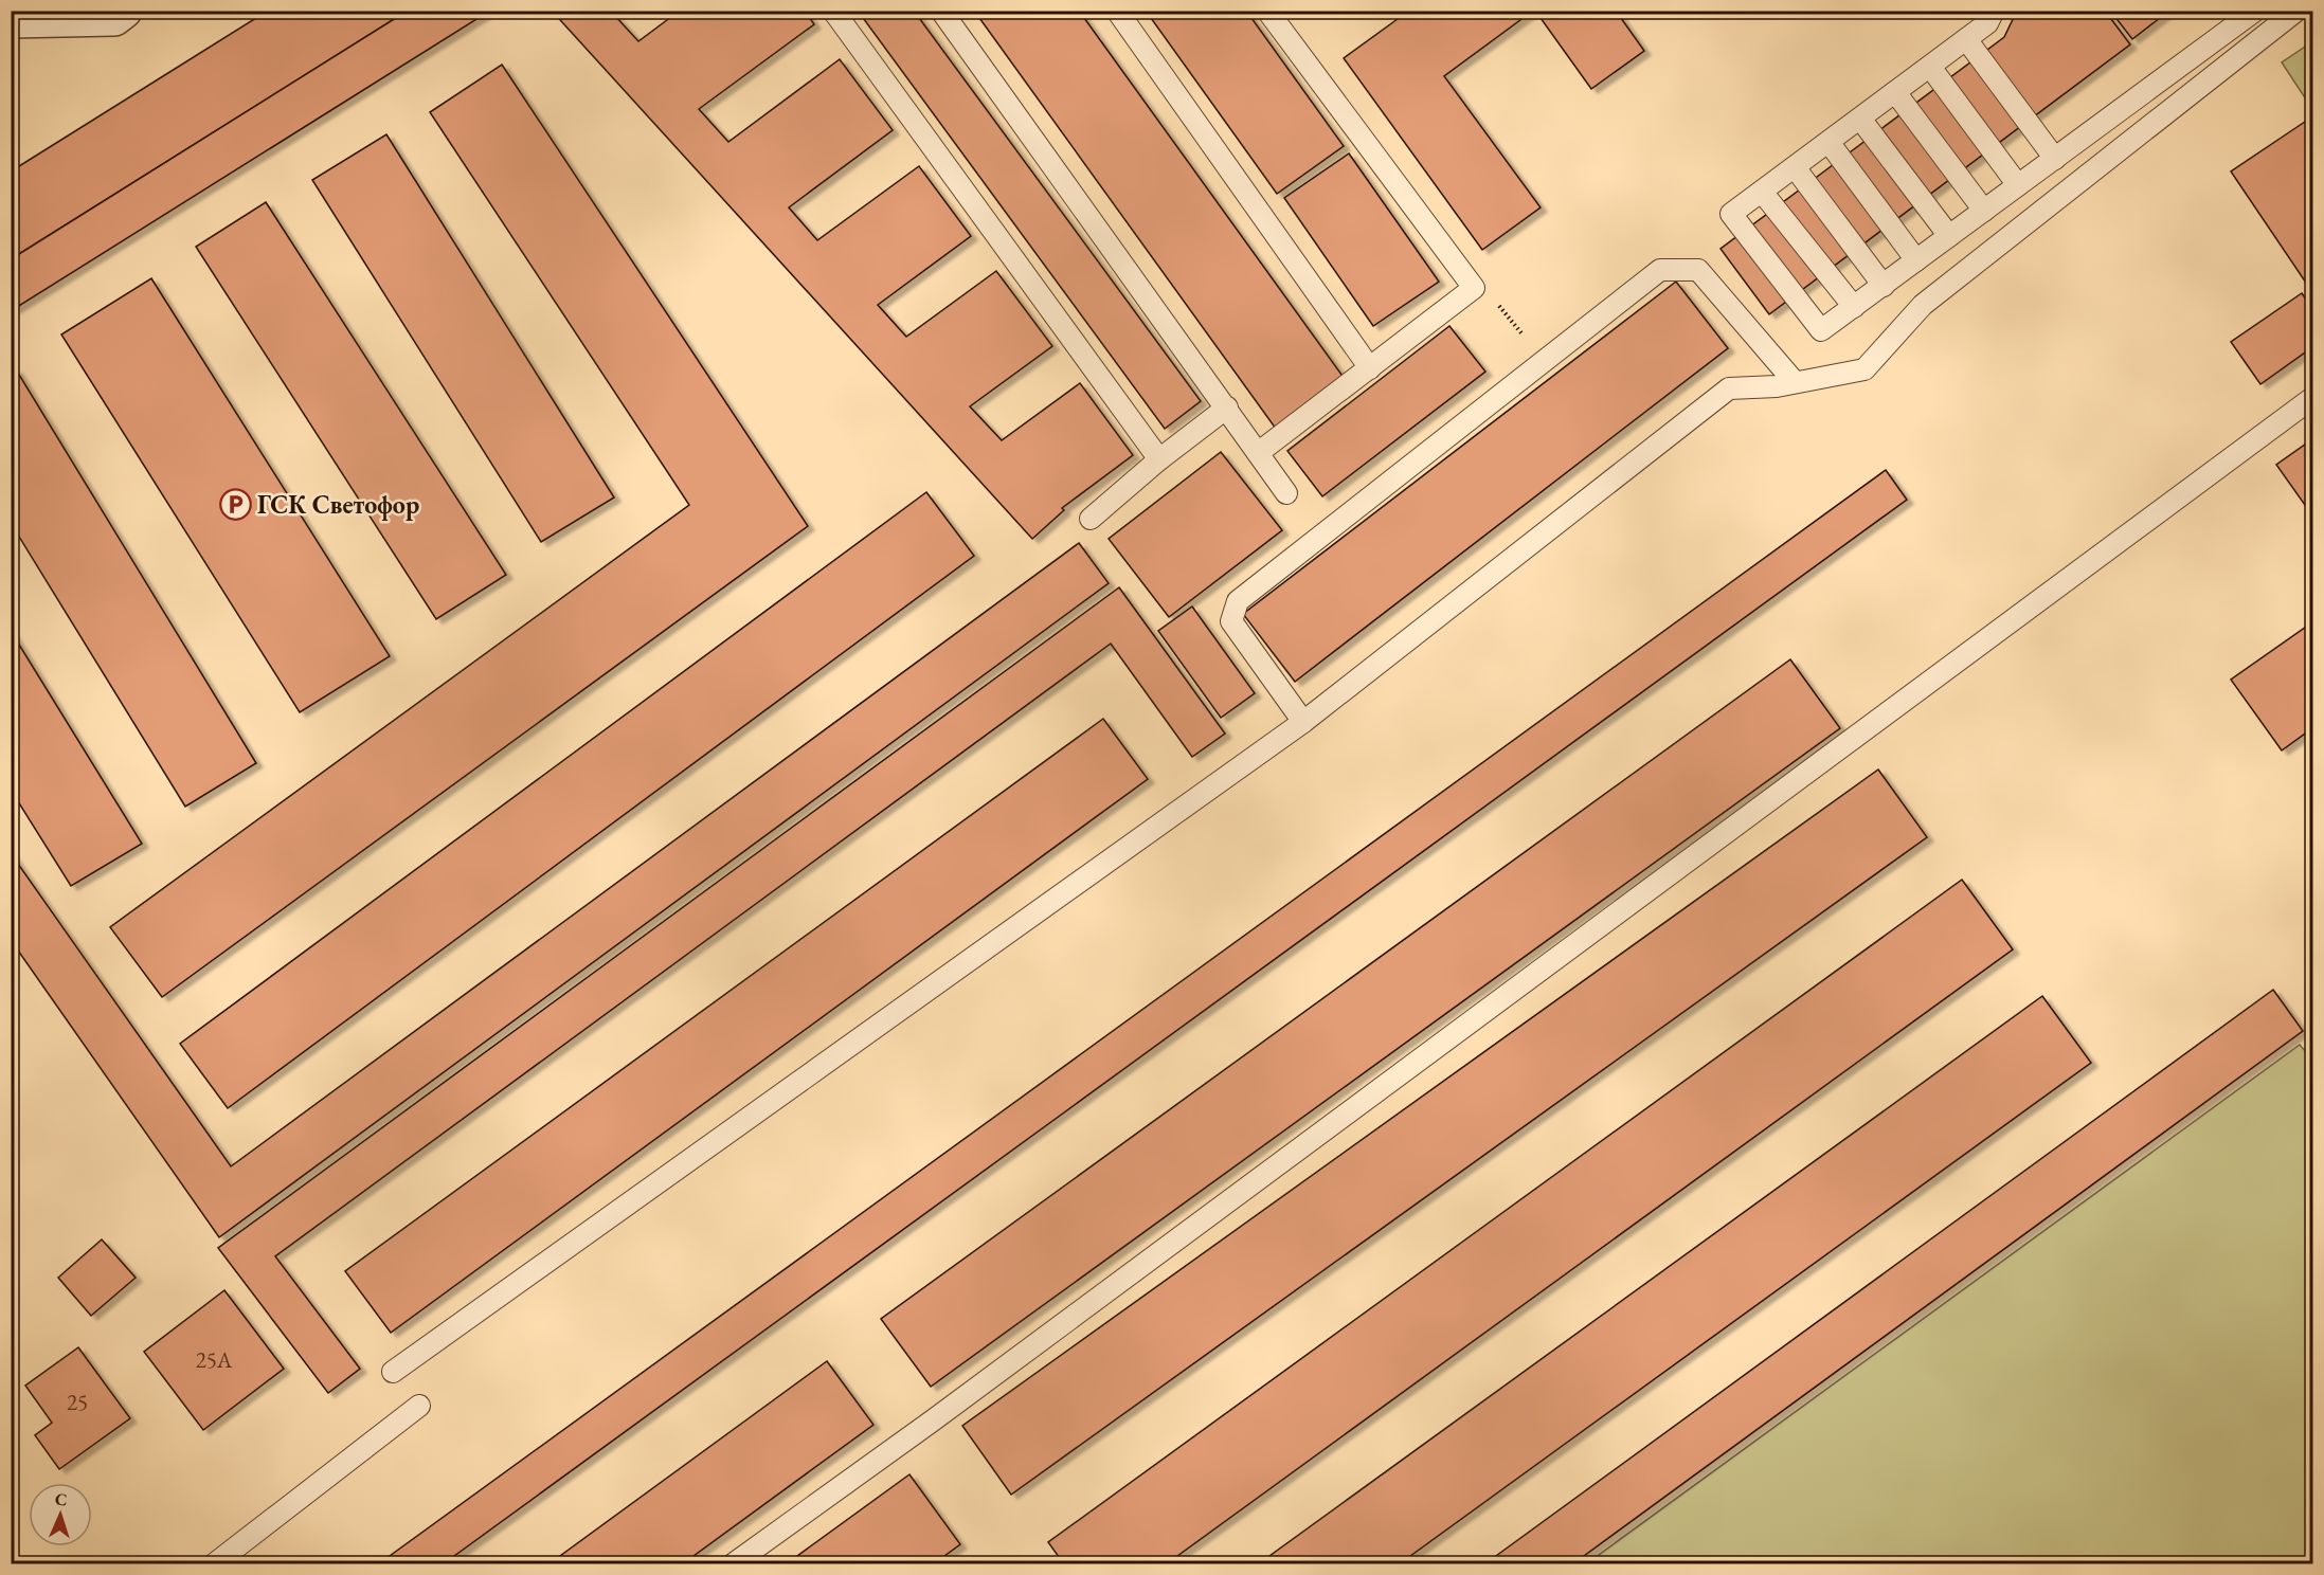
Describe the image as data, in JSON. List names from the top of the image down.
{
  "places": {
    "parking": ["ГСК Светофор"]
  },
  "house_numbers": ["25А", "25"],
  "north": "top"
}
